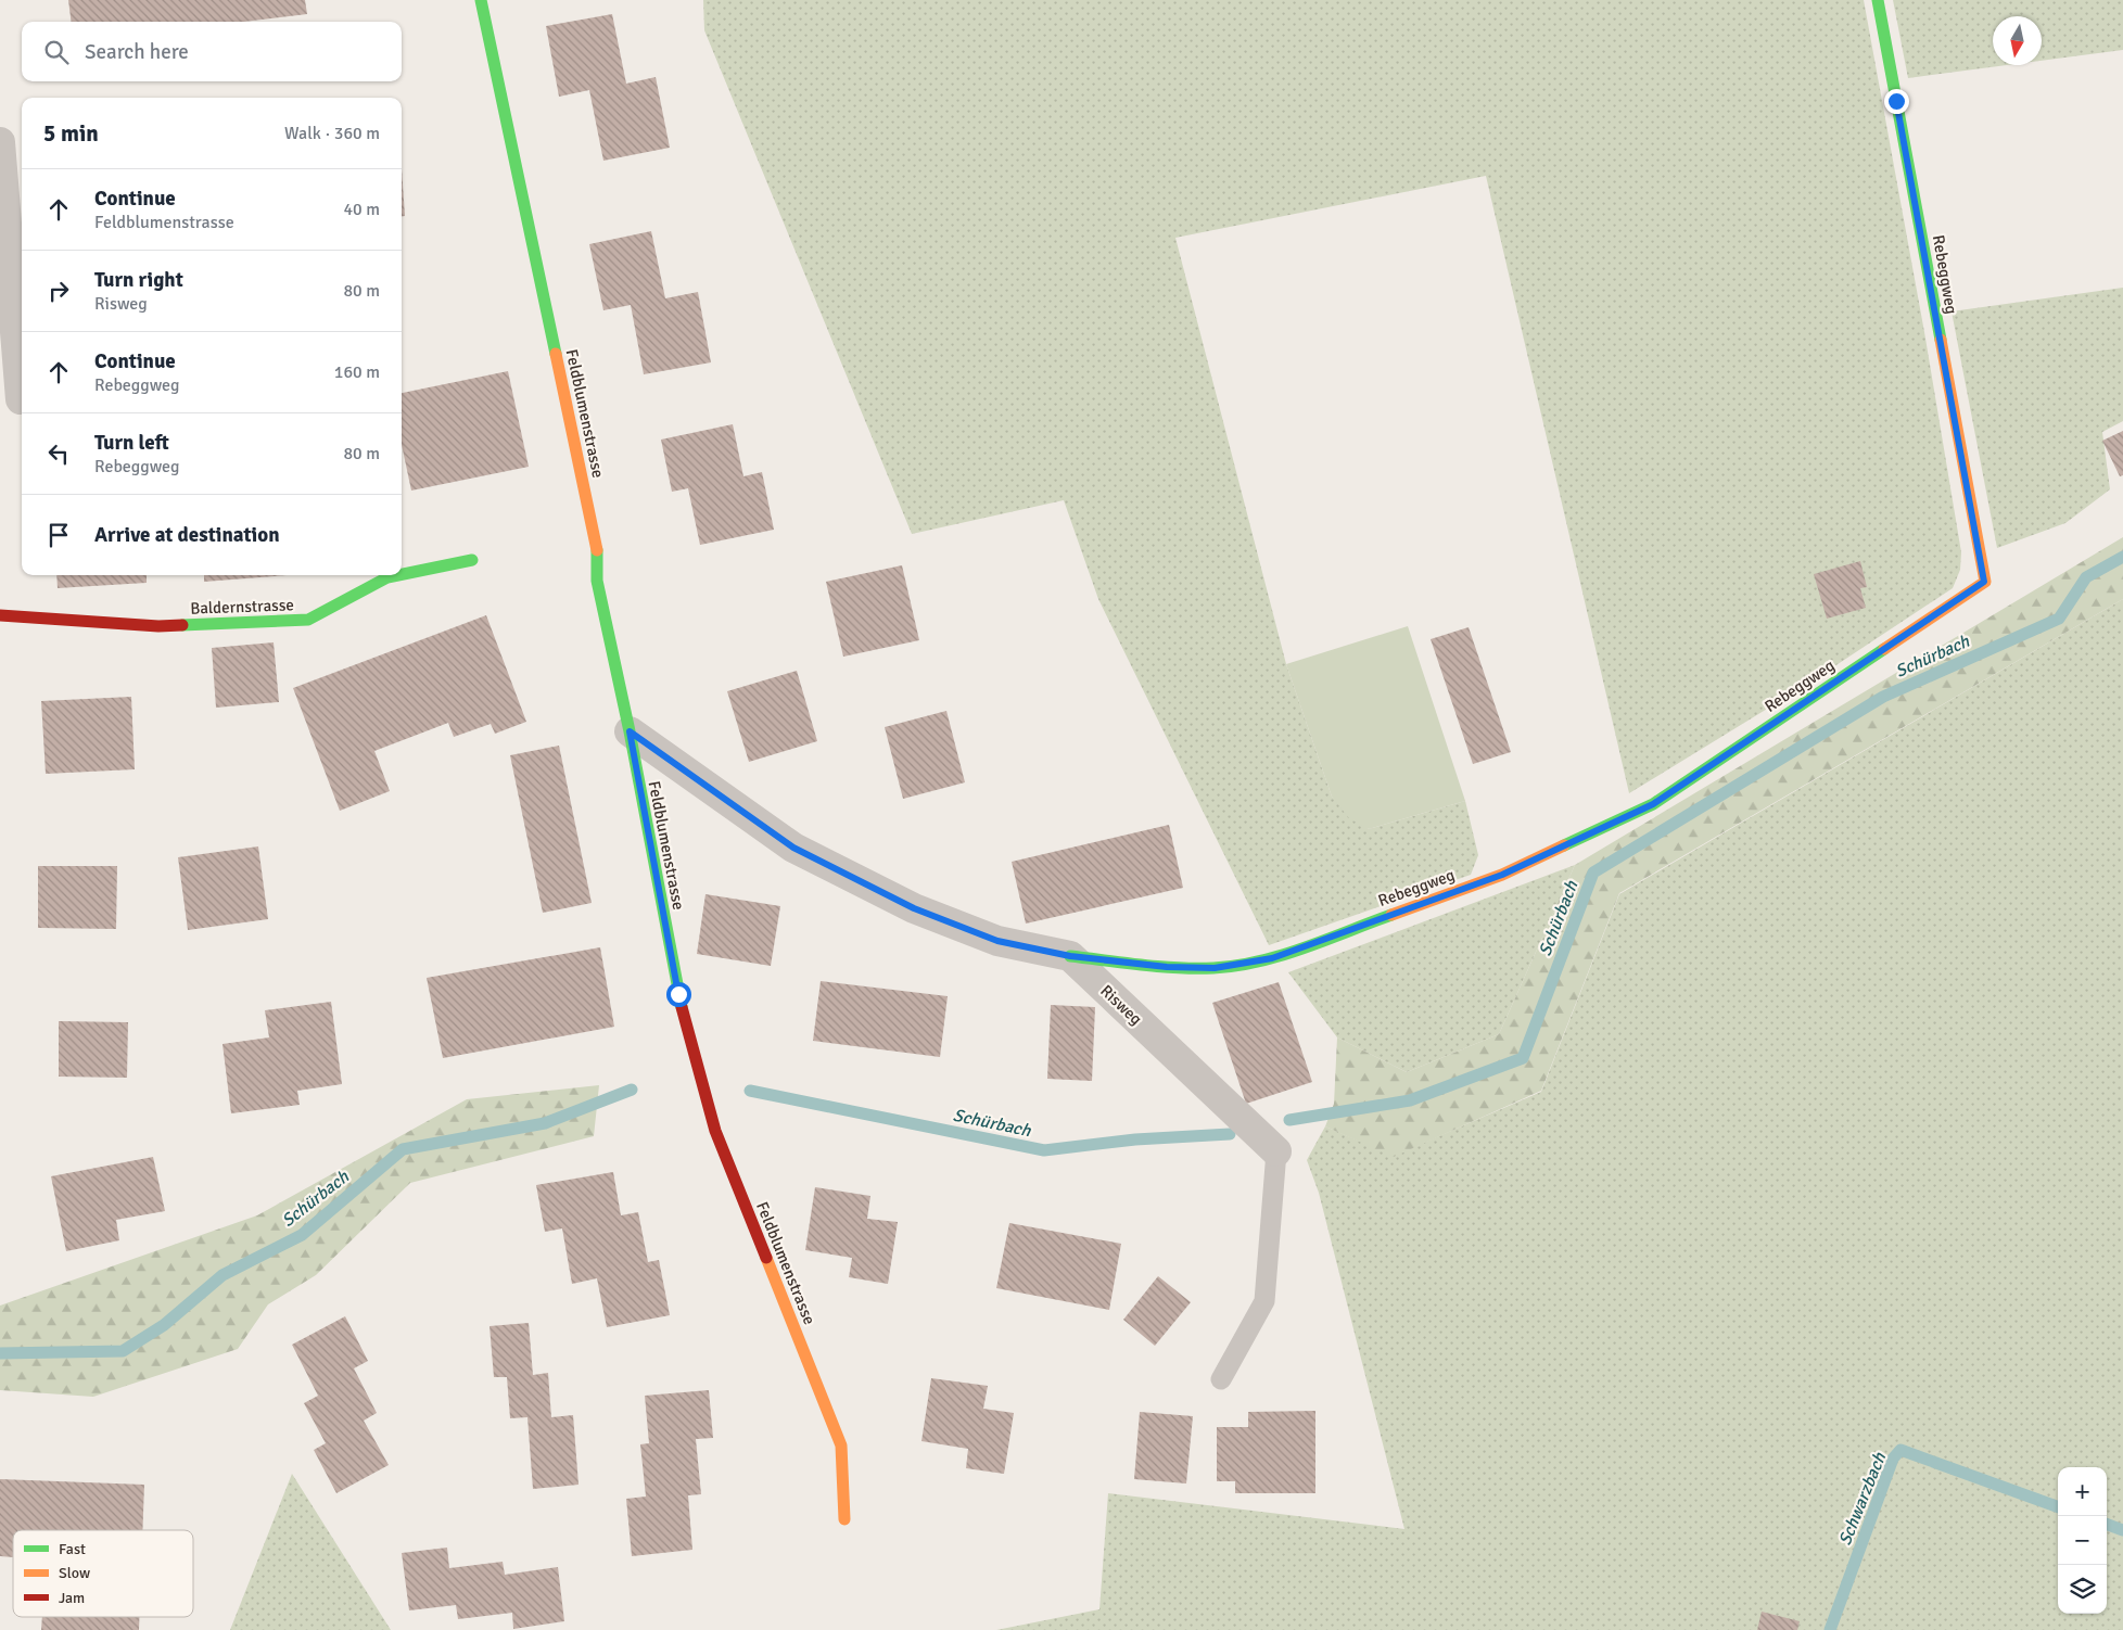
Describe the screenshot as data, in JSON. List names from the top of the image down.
{
  "streets": {
    "street": [
      "Rebeggweg",
      "Feldblumenstrasse",
      "Baldernstrasse",
      "Risweg"
    ]
  },
  "crossings": [
    ["Rebeggweg", "Risweg"]
  ],
  "water": ["Schürbach", "Schwarzbach"],
  "legend": ["Fast", "Slow", "Jam"],
  "north": "bottom",
  "page": {
    "search": "Search here",
    "heading": ["5 min", "Walk · 360 m"],
    "list": [
      ["Continue", "Feldblumenstrasse", "40 m"],
      ["Turn right", "Risweg", "80 m"],
      ["Continue", "Rebeggweg", "160 m"],
      ["Turn left", "Rebeggweg", "80 m"],
      "Arrive at destination"
    ],
    "map_buttons": ["+", "−"]
  }
}
